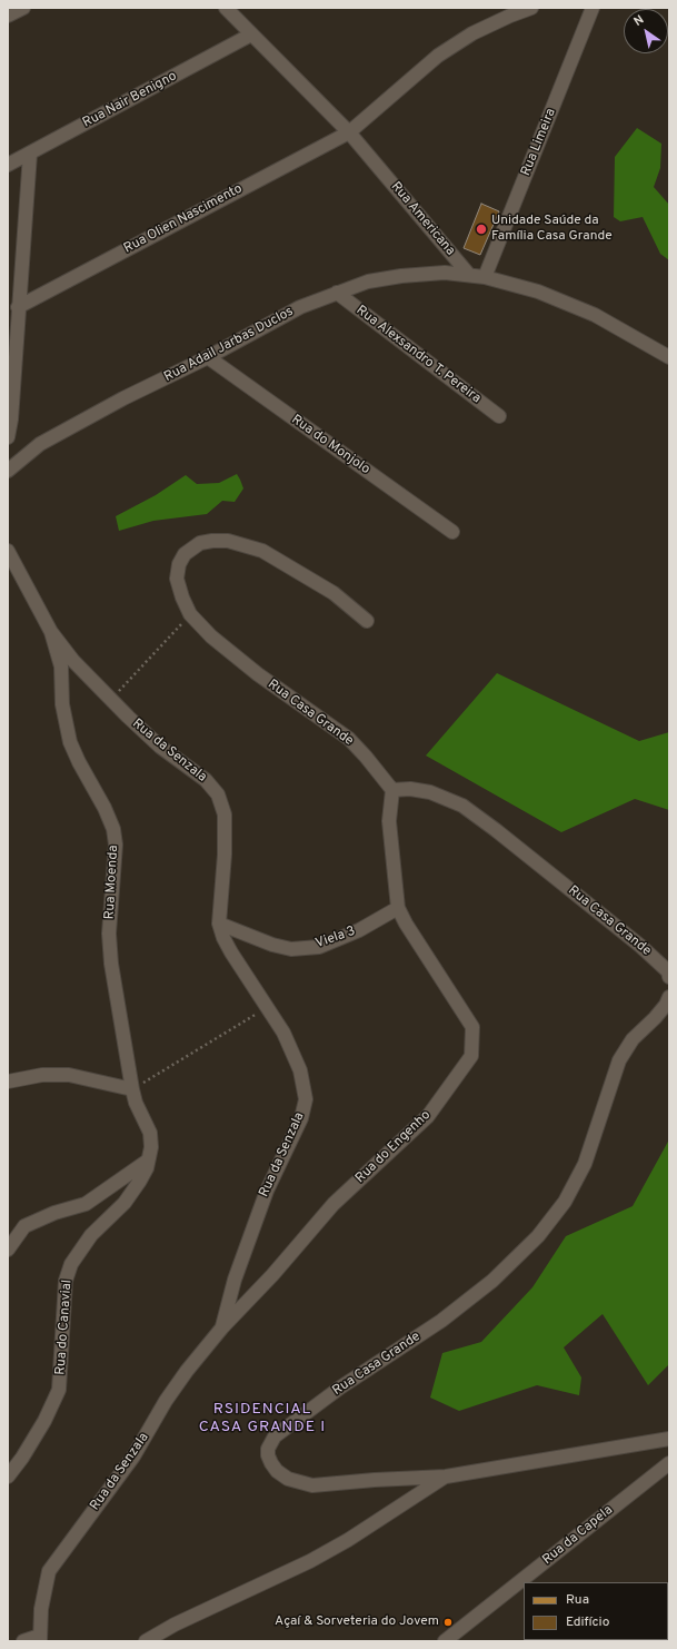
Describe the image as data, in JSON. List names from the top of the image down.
{
  "streets": {
    "street": [
      "Rua Nair Benigno",
      "Rua Limeira",
      "Rua Olien Nascimento",
      "Rua Americana",
      "Rua Adail Jarbas Duclos",
      "Rua Alexsandro T. Pereira",
      "Rua do Monjolo",
      "Rua Casa Grande",
      "Rua da Senzala",
      "Rua Moenda",
      "Viela 3",
      "Rua do Engenho",
      "Rua do Canavial",
      "Rua da Capela"
    ]
  },
  "crossings": [
    ["Rua Nair Benigno", "Rua Americana"],
    ["Rua Olien Nascimento", "Rua Americana"],
    ["Rua Americana", "Rua Adail Jarbas Duclos"],
    ["Rua Adail Jarbas Duclos", "Rua Alexsandro T. Pereira"],
    ["Rua Adail Jarbas Duclos", "Rua do Monjolo"],
    ["Rua Casa Grande", "Rua do Engenho"],
    ["Rua da Senzala", "Rua Moenda"],
    ["Rua da Senzala", "Viela 3"],
    ["Rua da Senzala", "Rua do Engenho"],
    ["Rua Moenda", "Rua do Canavial"],
    ["Viela 3", "Rua do Engenho"]
  ],
  "districts": ["RSIDENCIAL CASA GRANDE I"],
  "places": ["Unidade Saúde da Família Casa Grande", "Açaí & Sorveteria do Jovem"],
  "legend": ["Rua", "Edifício"],
  "north": "top left"
}
